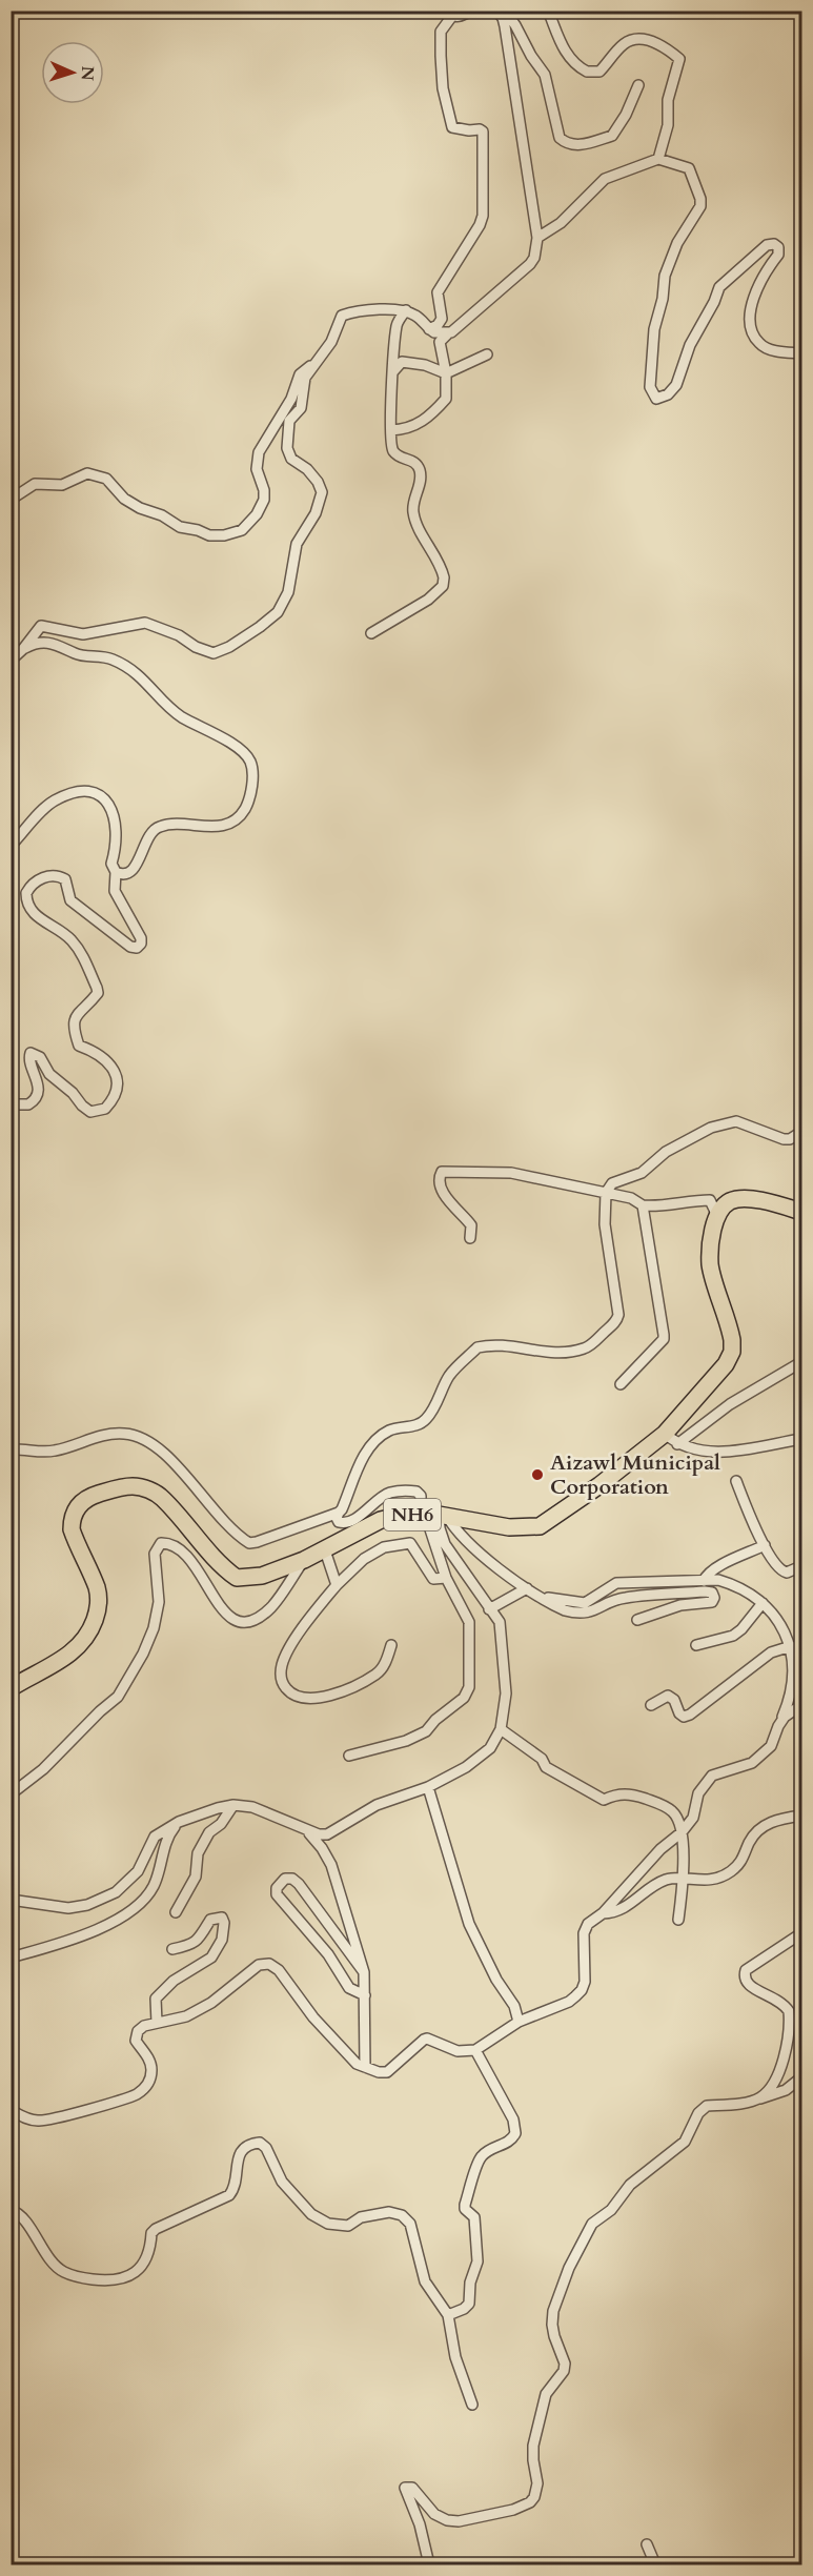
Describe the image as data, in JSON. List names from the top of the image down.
{
  "streets": {
    "highway": ["NH6"]
  },
  "places": ["Aizawl Municipal Corporation"],
  "north": "right"
}
